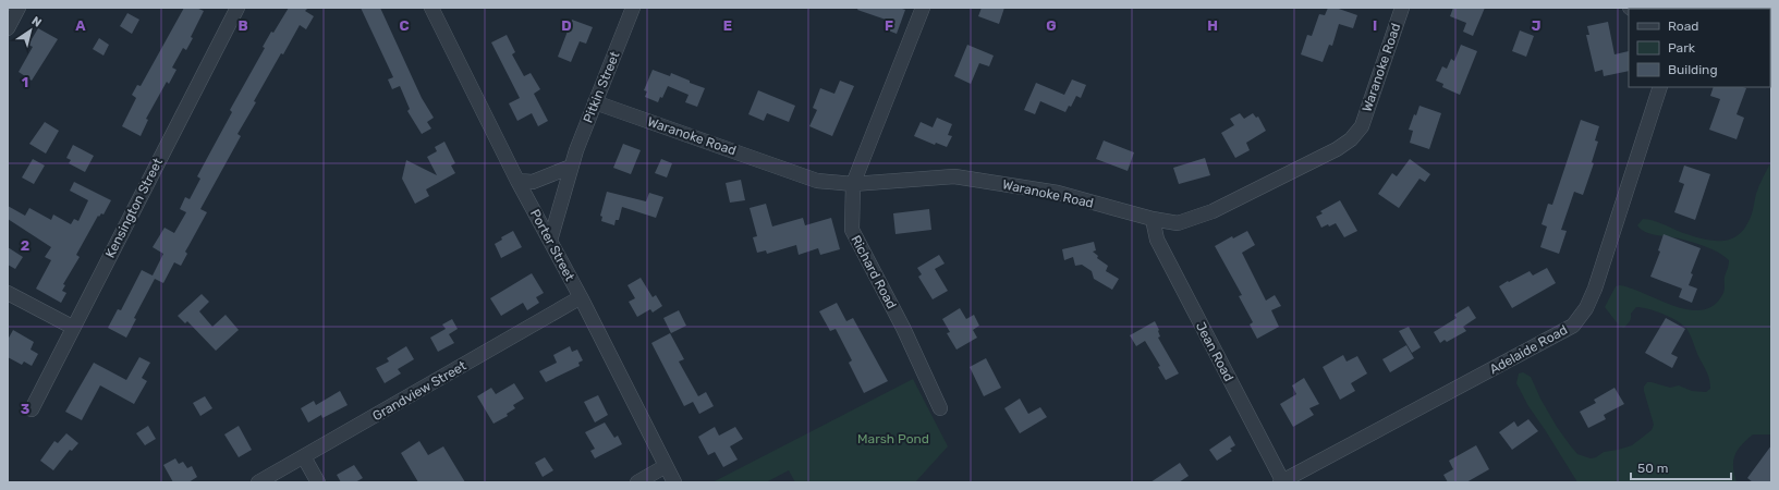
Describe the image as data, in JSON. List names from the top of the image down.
{
  "streets": {
    "street": [
      "Waranoke Road",
      "Pitkin Street",
      "Kensington Street",
      "Porter Street",
      "Richard Road",
      "Adelaide Road",
      "Jean Road",
      "Grandview Street"
    ]
  },
  "crossings": [
    ["Waranoke Road", "Pitkin Street"],
    ["Waranoke Road", "Richard Road"],
    ["Waranoke Road", "Jean Road"],
    ["Pitkin Street", "Porter Street"],
    ["Porter Street", "Grandview Street"],
    ["Adelaide Road", "Jean Road"]
  ],
  "parks": ["Marsh Pond"],
  "legend": ["Road", "Park", "Building"],
  "scale_bar": "50 m",
  "north": "top right",
  "grid": {
    "columns": [
      "A",
      "B",
      "C",
      "D",
      "E",
      "F",
      "G",
      "H",
      "I",
      "J"
    ],
    "rows": ["1", "2", "3"]
  }
}
